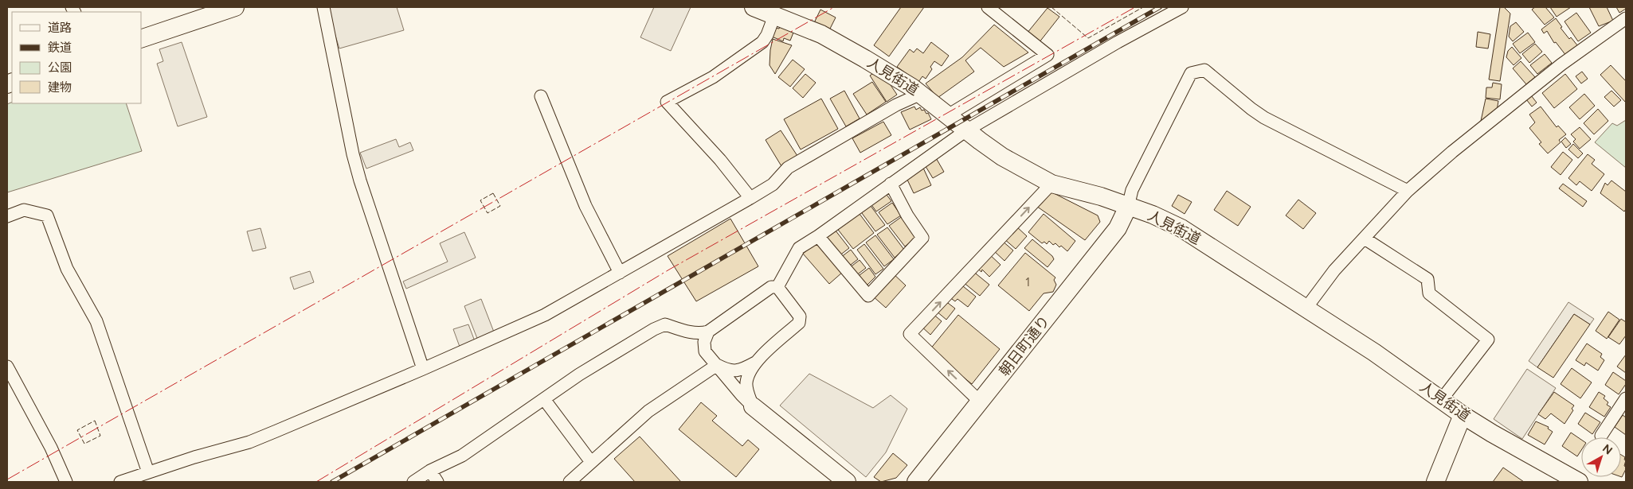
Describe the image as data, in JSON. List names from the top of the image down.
{
  "streets": {
    "main road": ["人見街道", "朝日町通り"]
  },
  "crossings": [
    ["人見街道", "朝日町通り"]
  ],
  "house_numbers": ["1"],
  "legend": [
    "道路",
    "鉄道",
    "公園",
    "建物"
  ],
  "north": "top right"
}
